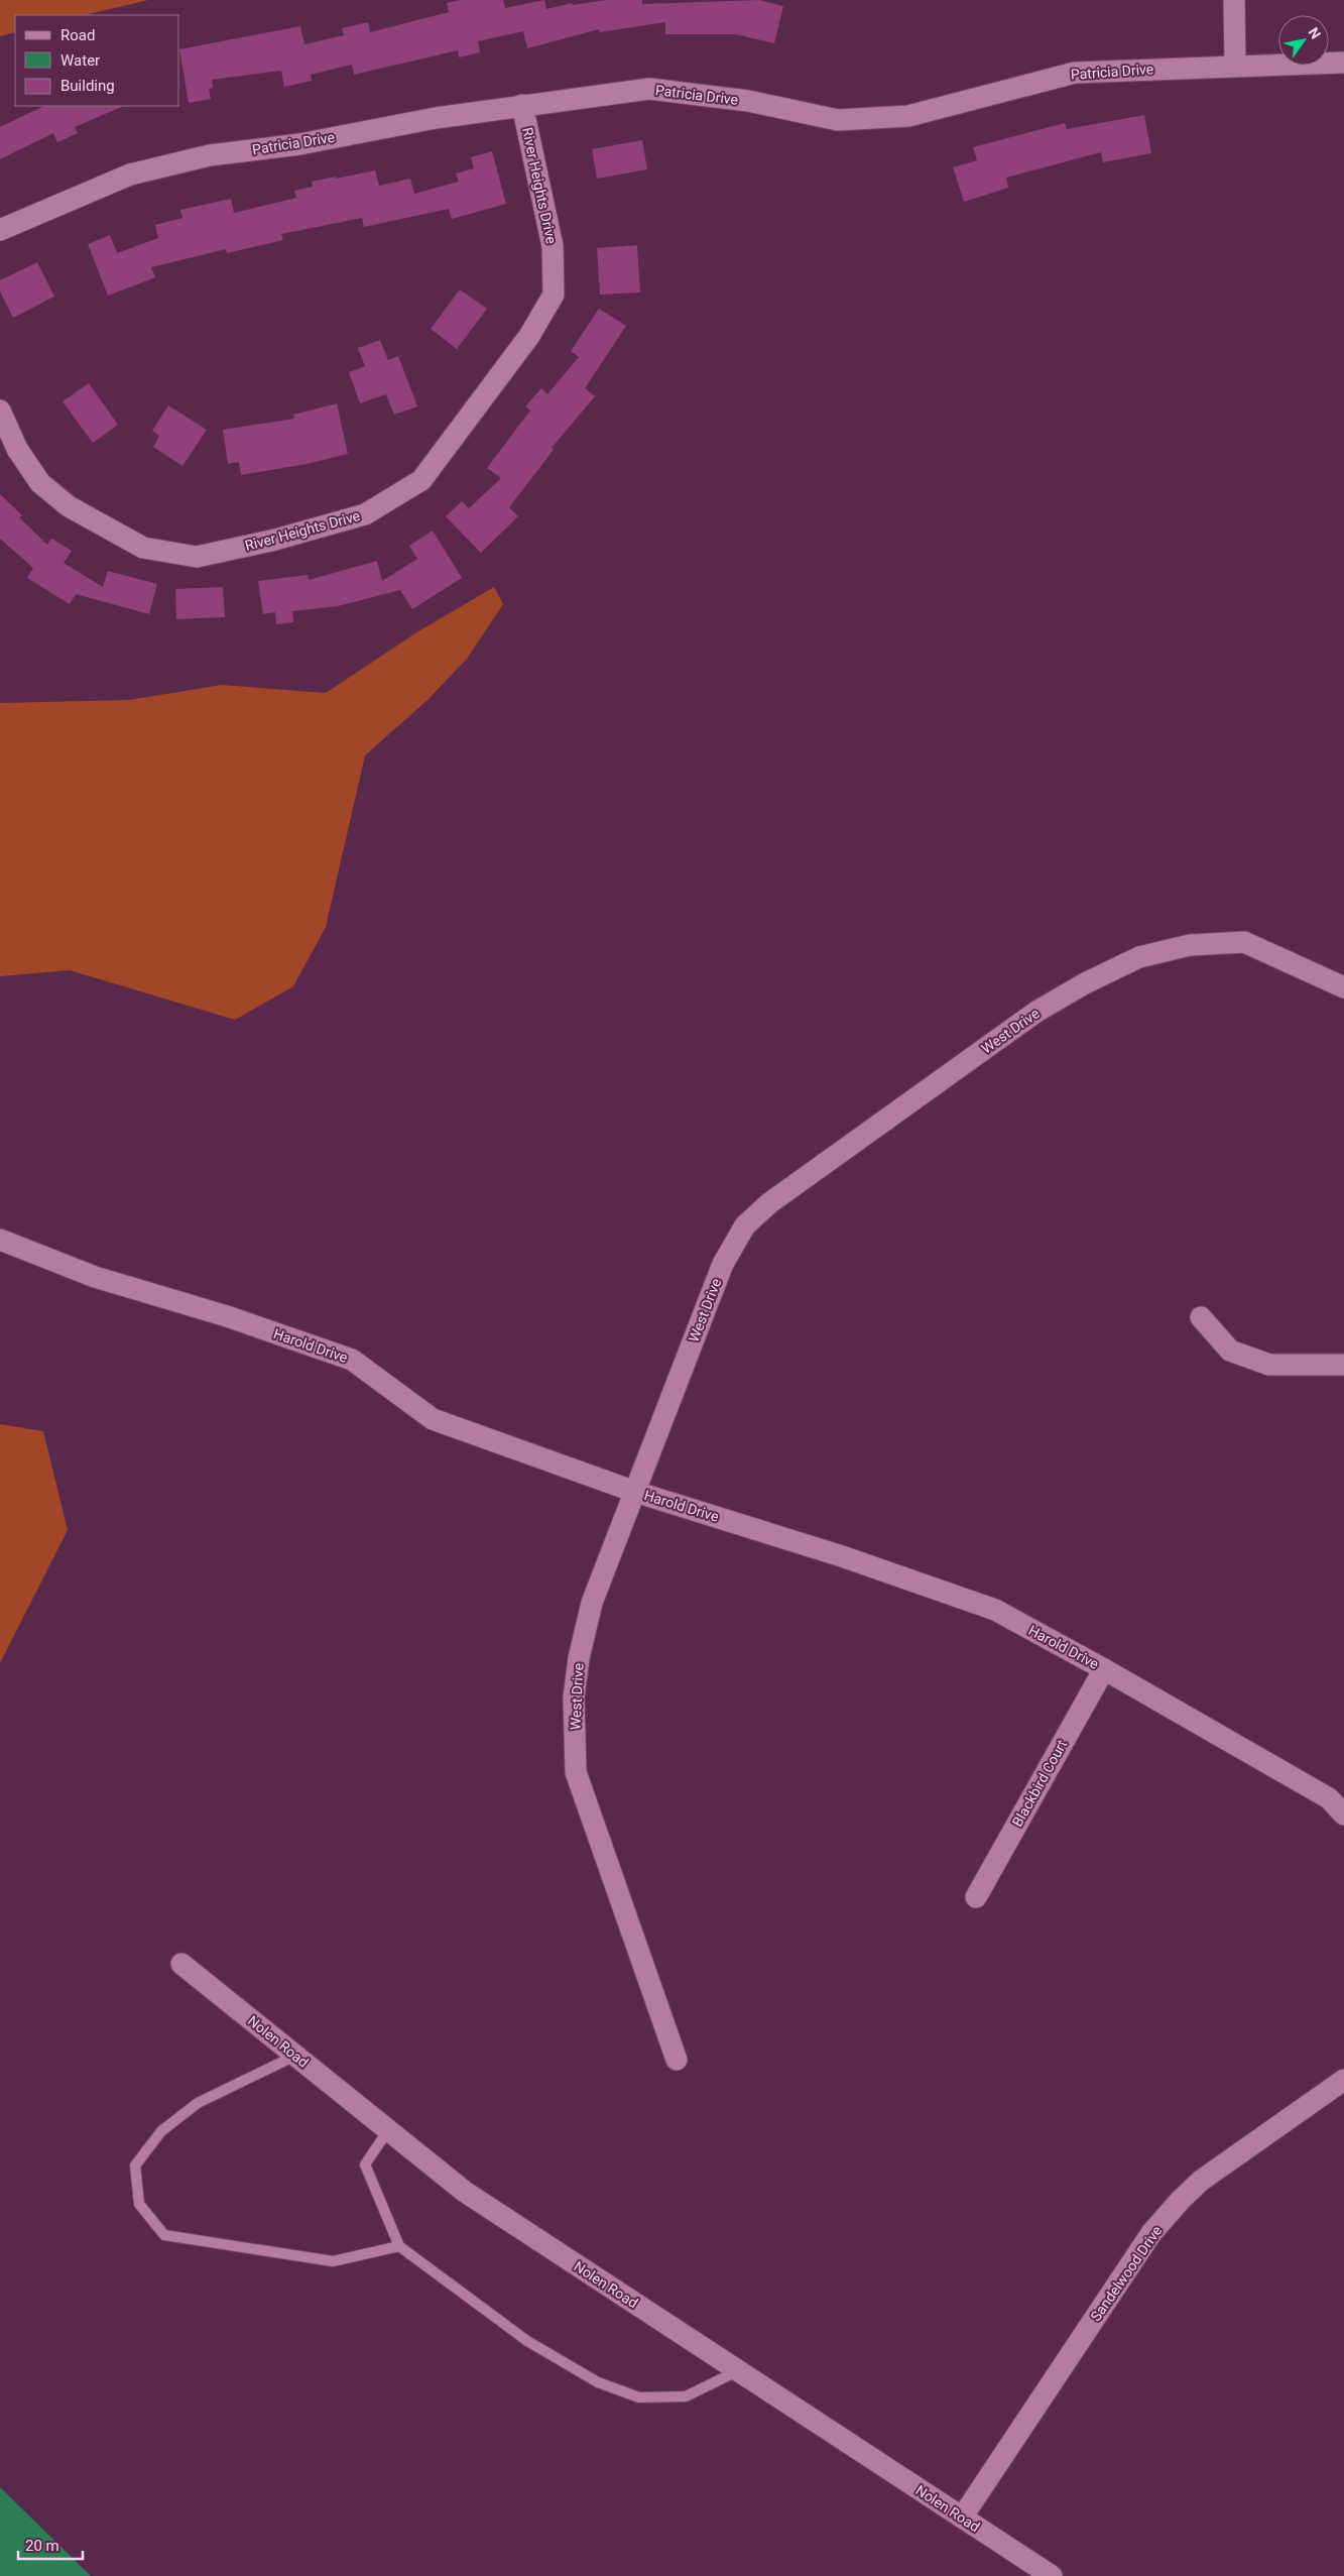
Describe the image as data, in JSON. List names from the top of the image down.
{
  "streets": {
    "street": [
      "Patricia Drive",
      "River Heights Drive",
      "West Drive",
      "Harold Drive",
      "Blackbird Court",
      "Nolen Road",
      "Sandelwood Drive"
    ]
  },
  "crossings": [
    ["Patricia Drive", "River Heights Drive"],
    ["West Drive", "Harold Drive"],
    ["Harold Drive", "Blackbird Court"],
    ["Nolen Road", "Sandelwood Drive"]
  ],
  "legend": ["Road", "Water", "Building"],
  "scale_bar": "20 m",
  "north": "top right"
}
